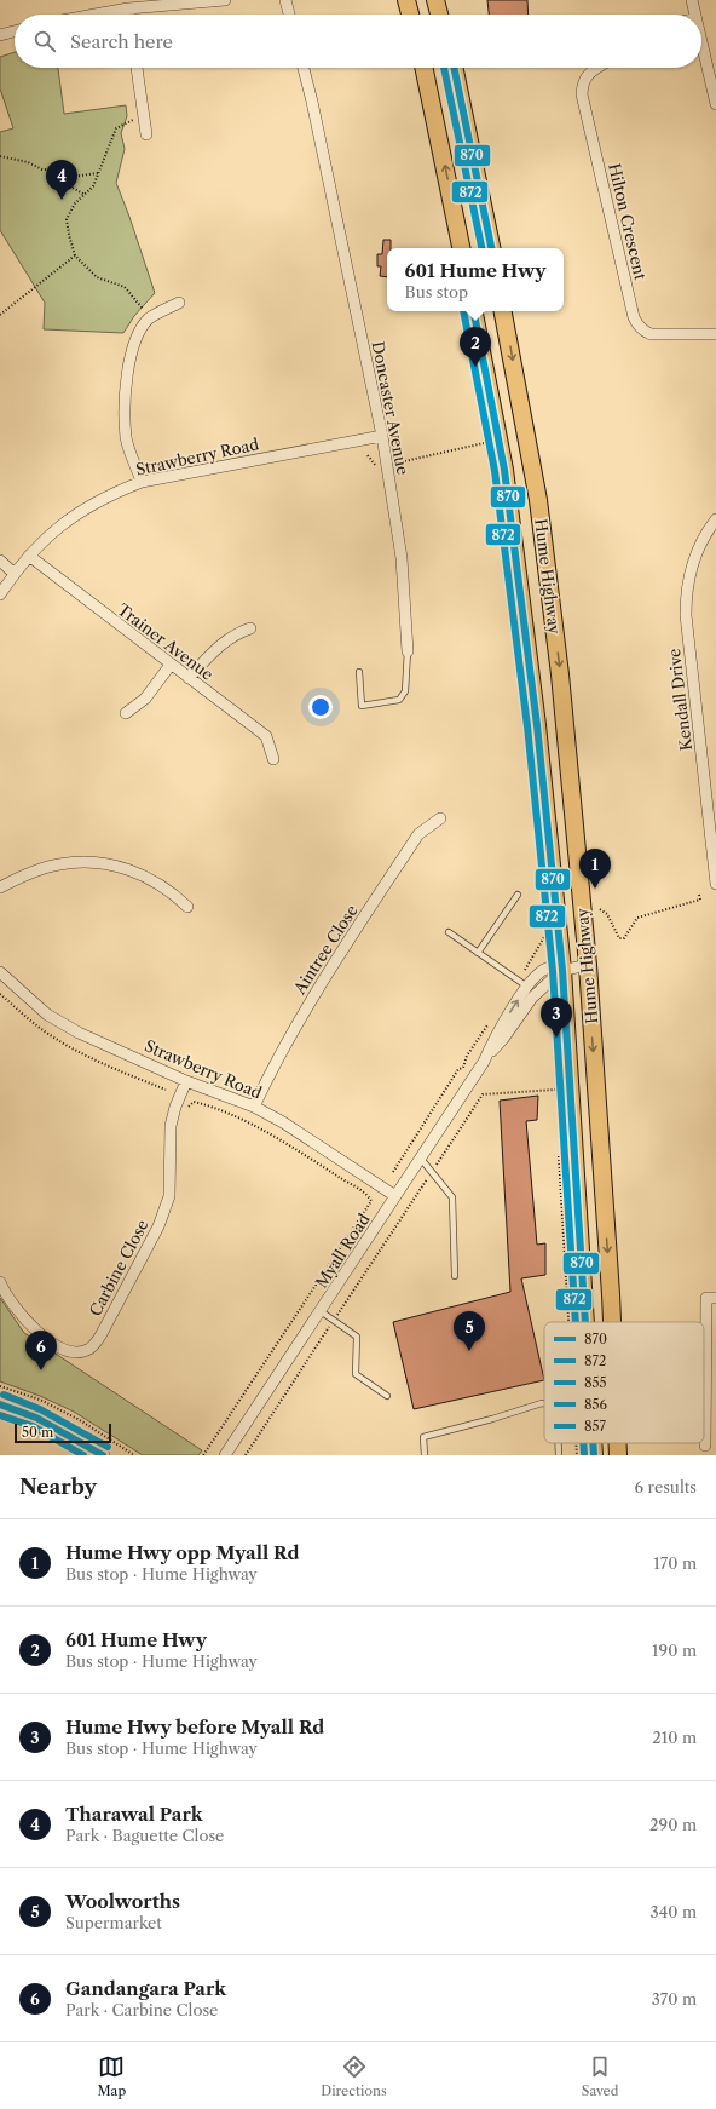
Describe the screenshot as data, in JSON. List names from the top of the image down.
{
  "streets": {
    "highway": ["Hume Highway"],
    "street": [
      "Hilton Crescent",
      "Doncaster Avenue",
      "Strawberry Road",
      "Trainer Avenue",
      "Kendall Drive",
      "Aintree Close",
      "Myall Road",
      "Carbine Close"
    ]
  },
  "crossings": [
    ["Doncaster Avenue", "Strawberry Road"],
    ["Strawberry Road", "Trainer Avenue"],
    ["Strawberry Road", "Aintree Close"],
    ["Strawberry Road", "Myall Road"],
    ["Strawberry Road", "Carbine Close"],
    ["Hume Highway", "Myall Road"]
  ],
  "lines": [
    "transit line 870",
    "transit line 872",
    "transit line 857",
    "transit line 855",
    "transit line 856"
  ],
  "legend": [
    "870",
    "872",
    "855",
    "856",
    "857"
  ],
  "scale_bar": "50 m",
  "page": {
    "search": "Search here",
    "pins": [
      "4",
      "2",
      "1",
      "3",
      "5",
      "6"
    ],
    "popup": ["601 Hume Hwy", "Bus stop"],
    "scale": "50 m",
    "heading": ["Nearby", "6 results"],
    "list": [
      {
        "mark": "1",
        "name": "Hume Hwy opp Myall Rd",
        "note": "Bus stop · Hume Highway",
        "value": "170 m"
      },
      {
        "mark": "2",
        "name": "601 Hume Hwy",
        "note": "Bus stop · Hume Highway",
        "value": "190 m"
      },
      {
        "mark": "3",
        "name": "Hume Hwy before Myall Rd",
        "note": "Bus stop · Hume Highway",
        "value": "210 m"
      },
      {
        "mark": "4",
        "name": "Tharawal Park",
        "note": "Park · Baguette Close",
        "value": "290 m"
      },
      {
        "mark": "5",
        "name": "Woolworths",
        "note": "Supermarket",
        "value": "340 m"
      },
      {
        "mark": "6",
        "name": "Gandangara Park",
        "note": "Park · Carbine Close",
        "value": "370 m"
      }
    ],
    "nav": ["Map", "Directions", "Saved"]
  }
}
